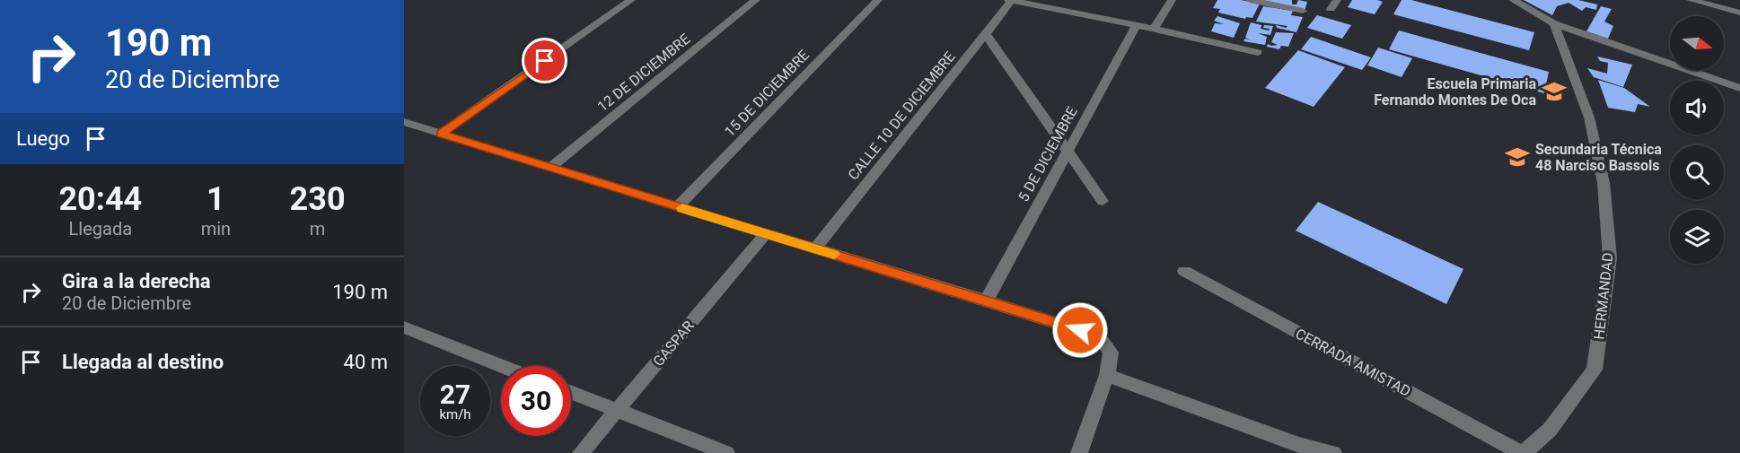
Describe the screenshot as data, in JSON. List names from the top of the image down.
{
  "streets": {
    "street": [
      "12 DE DICIEMBRE",
      "15 DE DICIEMBRE",
      "CALLE 10 DE DICIEMBRE",
      "5 DE DICIEMBRE",
      "HERMANDAD",
      "GASPAR",
      "CERRADA AMISTAD"
    ]
  },
  "crossings": [
    ["HERMANDAD", "CERRADA AMISTAD"]
  ],
  "places": {
    "school or university": ["Escuela Primaria Fernando Montes De Oca", "Secundaria Técnica 48 Narciso Bassols"]
  },
  "north": "right",
  "page": {
    "turn": ["190 m", "20 de Diciembre"],
    "then": "Luego",
    "eta": [
      "20:44",
      "Llegada",
      "1",
      "min",
      "230",
      "m"
    ],
    "list": [
      {
        "name": "Gira a la derecha",
        "note": "20 de Diciembre",
        "value": "190 m"
      },
      {
        "name": "Llegada al destino",
        "value": "40 m"
      }
    ],
    "speed": "27 km/h",
    "limit": "30"
  }
}
